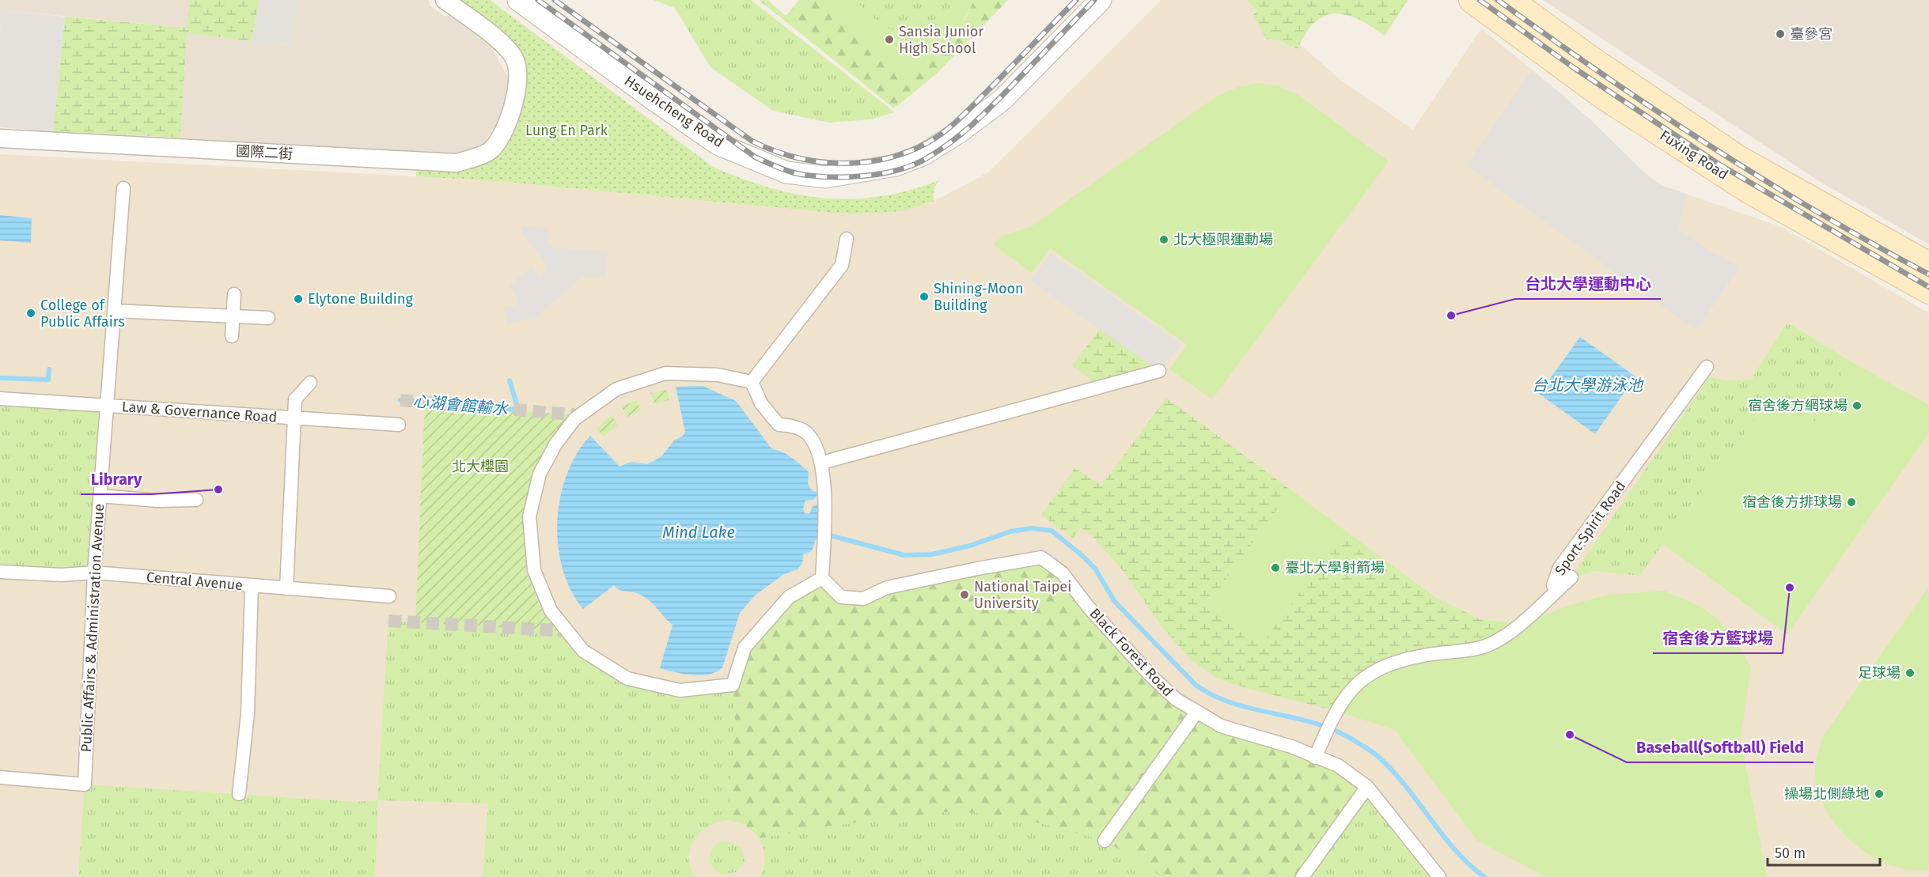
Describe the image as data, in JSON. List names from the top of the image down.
{
  "streets": {
    "main road": ["Fuxing Road"],
    "street": [
      "Hsuehcheng Road",
      "國際二街",
      "Law & Governance Road",
      "Sport-Spirit Road",
      "Central Avenue",
      "Public Affairs & Administration Avenue",
      "Black Forest Road"
    ]
  },
  "crossings": [
    ["Law & Governance Road", "Public Affairs & Administration Avenue"],
    ["Sport-Spirit Road", "Black Forest Road"],
    ["Central Avenue", "Public Affairs & Administration Avenue"]
  ],
  "water": ["台北大學游泳池", "心湖會館輸水", "Mind Lake"],
  "parks": ["Lung En Park", "北大櫻園"],
  "places": [
    "臺參宮",
    "Sansia Junior High School",
    "北大極限運動場",
    "Shining-Moon Building",
    "Elytone Building",
    "College of Public Affairs",
    "台北大學運動中心",
    "宿舍後方網球場",
    "Library",
    "宿舍後方排球場",
    "臺北大學射箭場",
    "宿舍後方籃球場",
    "National Taipei University",
    "足球場",
    "Baseball(Softball) Field",
    "操場北側綠地"
  ],
  "scale_bar": "50 m"
}
